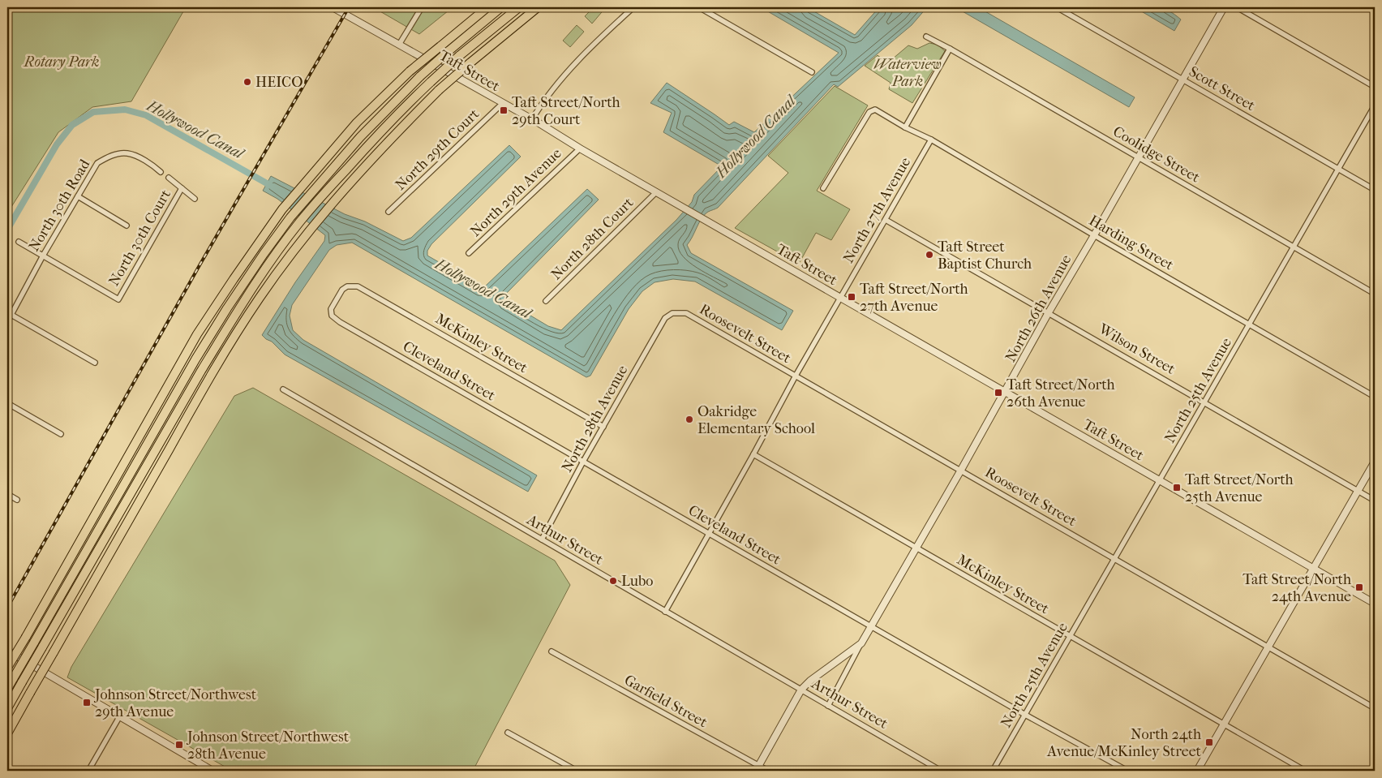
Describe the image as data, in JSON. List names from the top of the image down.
{
  "streets": {
    "street": [
      "Taft Street",
      "Scott Street",
      "North 29th Court",
      "Coolidge Street",
      "North 29th Avenue",
      "North 30th Road",
      "North 27th Avenue",
      "North 30th Court",
      "North 28th Court",
      "Harding Street",
      "North 26th Avenue",
      "Roosevelt Street",
      "McKinley Street",
      "Wilson Street",
      "Cleveland Street",
      "North 25th Avenue",
      "North 28th Avenue",
      "Arthur Street",
      "Garfield Street"
    ]
  },
  "crossings": [
    ["Taft Street", "North 29th Court"],
    ["Taft Street", "North 29th Avenue"],
    ["Taft Street", "North 27th Avenue"],
    ["Taft Street", "North 28th Court"],
    ["Taft Street", "North 26th Avenue"],
    ["Taft Street", "North 25th Avenue"],
    ["Scott Street", "North 26th Avenue"],
    ["Scott Street", "North 25th Avenue"],
    ["Coolidge Street", "North 26th Avenue"],
    ["Coolidge Street", "North 25th Avenue"],
    ["North 30th Road", "North 30th Court"],
    ["North 27th Avenue", "Harding Street"],
    ["North 27th Avenue", "Roosevelt Street"],
    ["North 27th Avenue", "McKinley Street"],
    ["North 27th Avenue", "Wilson Street"],
    ["North 27th Avenue", "Cleveland Street"],
    ["North 27th Avenue", "Arthur Street"],
    ["Harding Street", "North 26th Avenue"],
    ["Harding Street", "North 25th Avenue"],
    ["North 26th Avenue", "Roosevelt Street"],
    ["North 26th Avenue", "McKinley Street"],
    ["North 26th Avenue", "Wilson Street"],
    ["North 26th Avenue", "Cleveland Street"],
    ["North 26th Avenue", "Arthur Street"],
    ["North 26th Avenue", "Garfield Street"],
    ["Roosevelt Street", "North 25th Avenue"],
    ["Roosevelt Street", "North 28th Avenue"],
    ["McKinley Street", "Cleveland Street"],
    ["McKinley Street", "North 25th Avenue"],
    ["McKinley Street", "North 28th Avenue"],
    ["Wilson Street", "North 25th Avenue"],
    ["Cleveland Street", "North 25th Avenue"],
    ["Cleveland Street", "North 28th Avenue"],
    ["North 28th Avenue", "Arthur Street"]
  ],
  "water": ["Hollywood Canal"],
  "parks": ["Rotary Park", "Waterview Park"],
  "places": {
    "other": [
      "HEICO",
      "Taft Street Baptist Church",
      "Oakridge Elementary School",
      "Lubo"
    ],
    "transit": [
      "Taft Street/North 29th Court",
      "Taft Street/North 27th Avenue",
      "Taft Street/North 26th Avenue",
      "Taft Street/North 25th Avenue",
      "Taft Street/North 24th Avenue",
      "Johnson Street/Northwest 29th Avenue",
      "North 24th Avenue/McKinley Street",
      "Johnson Street/Northwest 28th Avenue"
    ]
  }
}
